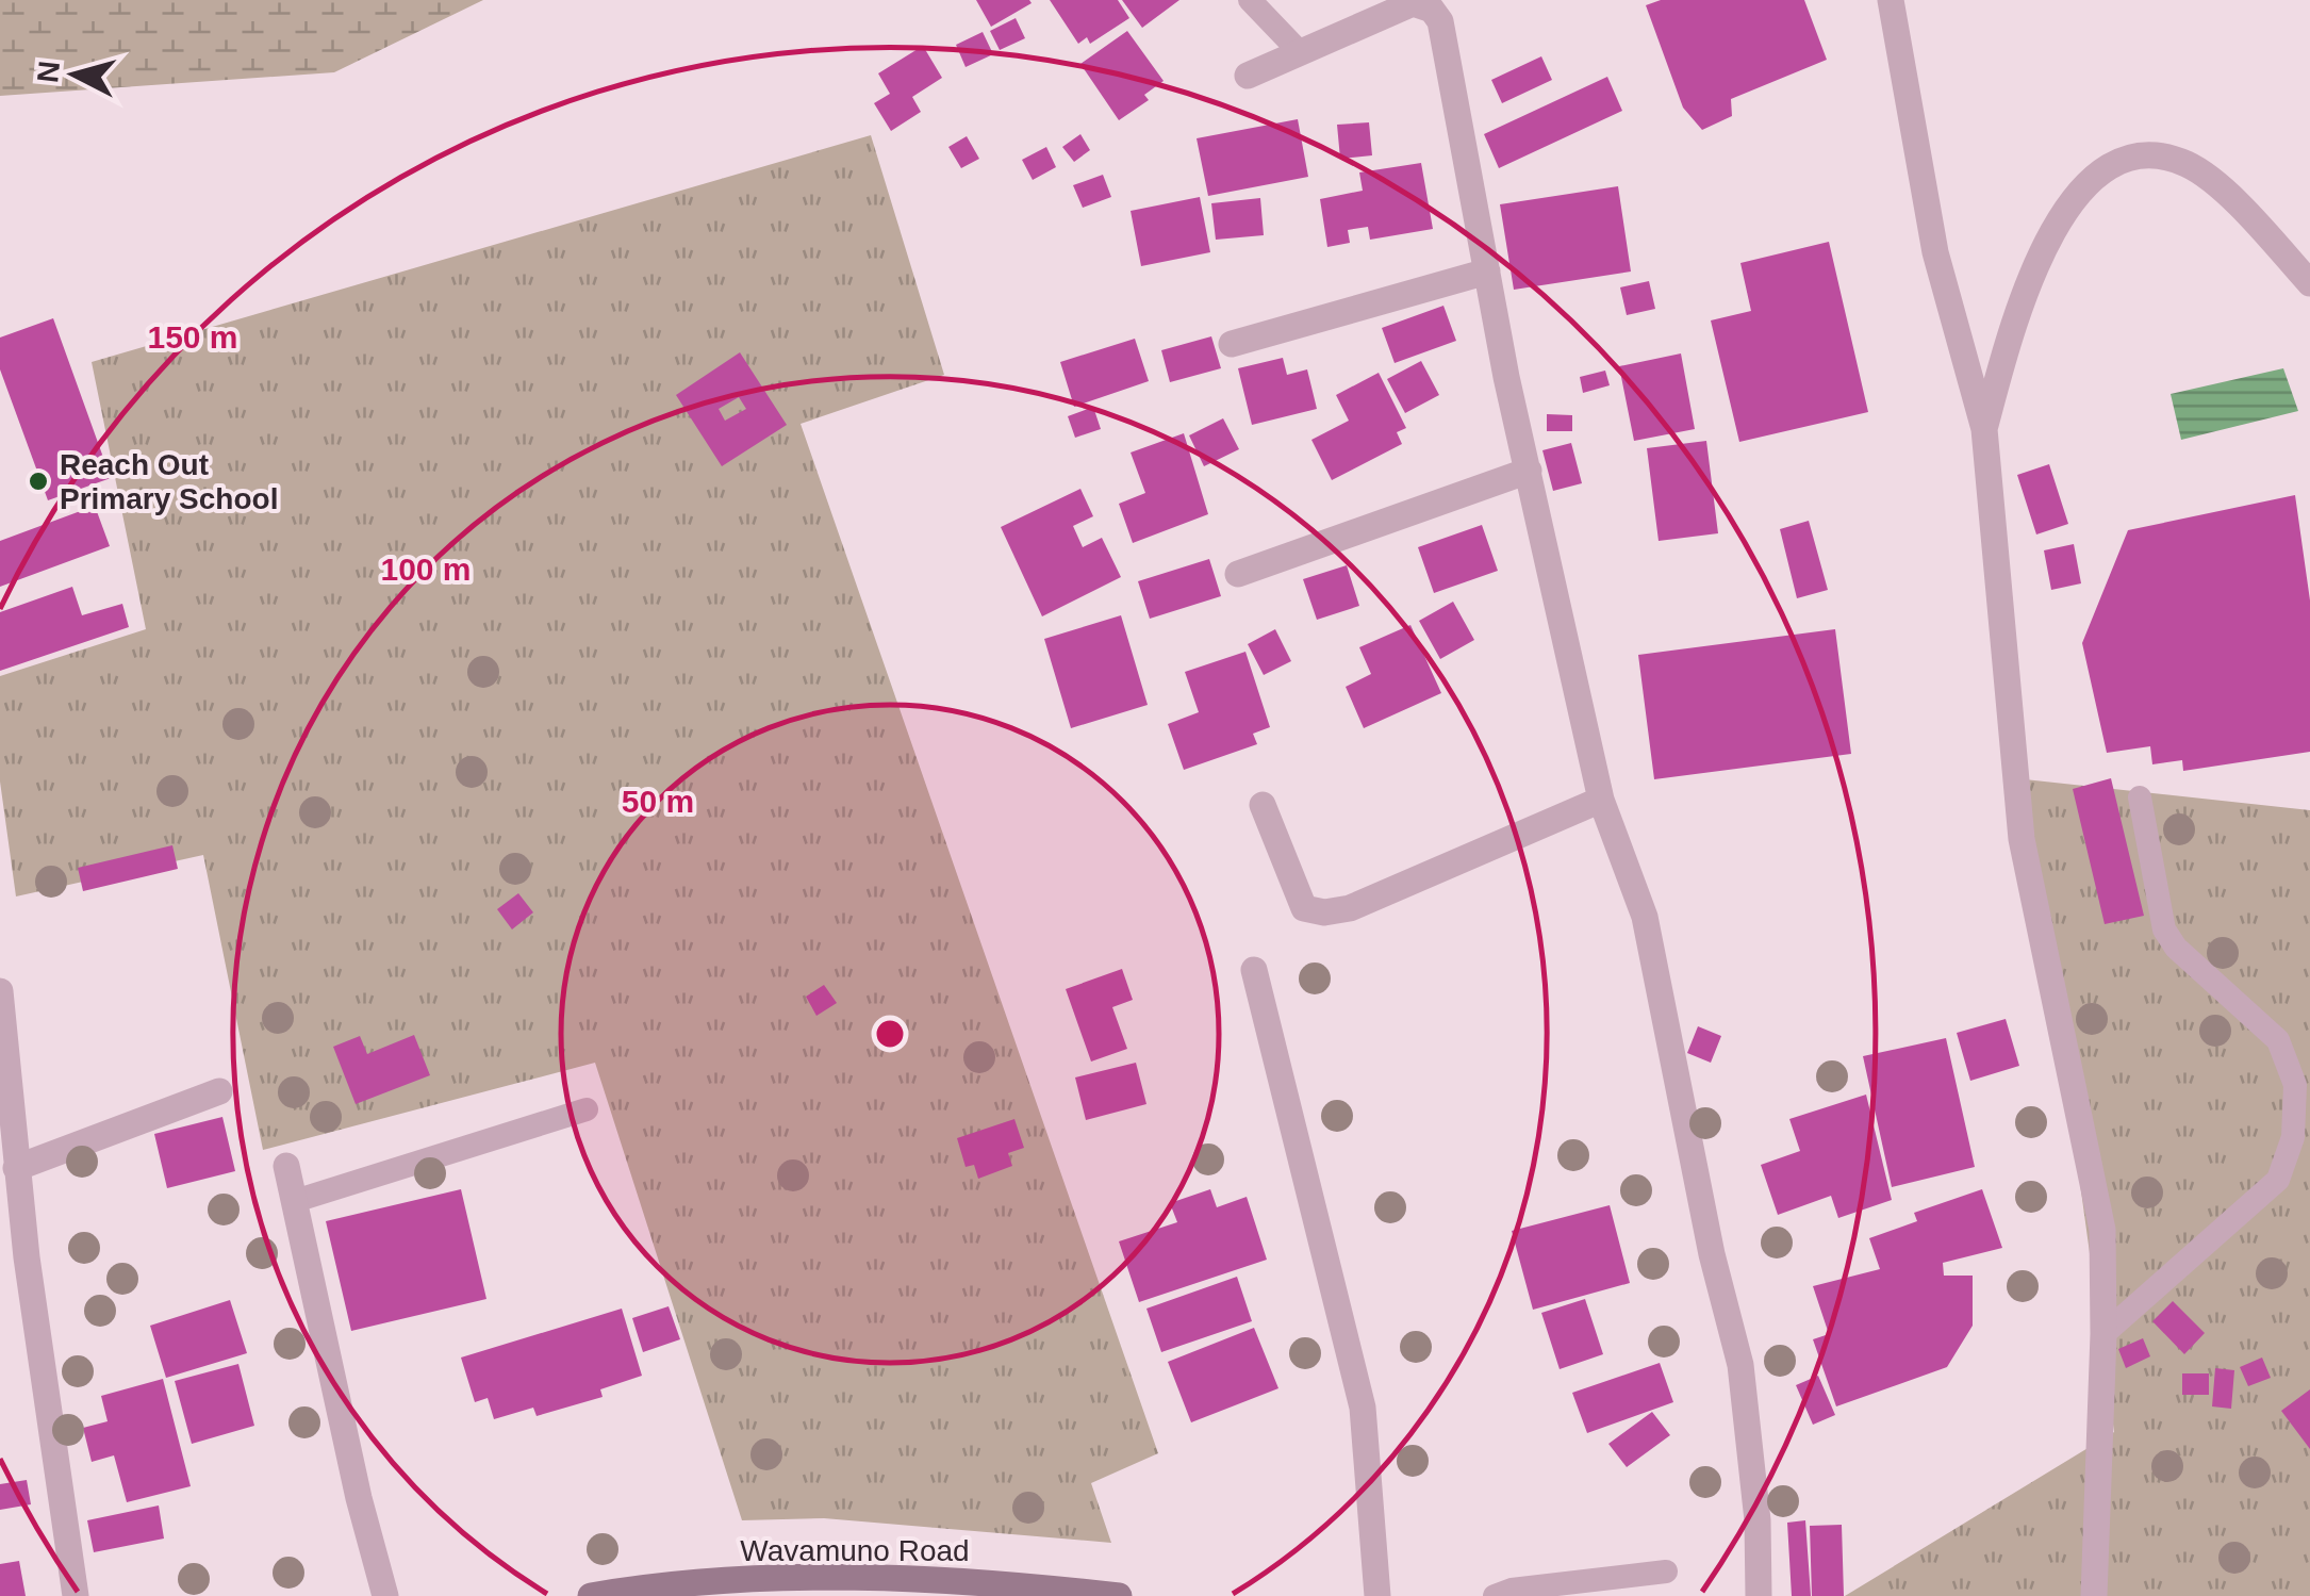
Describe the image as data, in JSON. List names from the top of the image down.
{
  "streets": {
    "main road": ["Wavamuno Road"]
  },
  "places": ["Reach Out Primary School"],
  "north": "left",
  "rings": ["150 m", "100 m", "50 m"]
}
